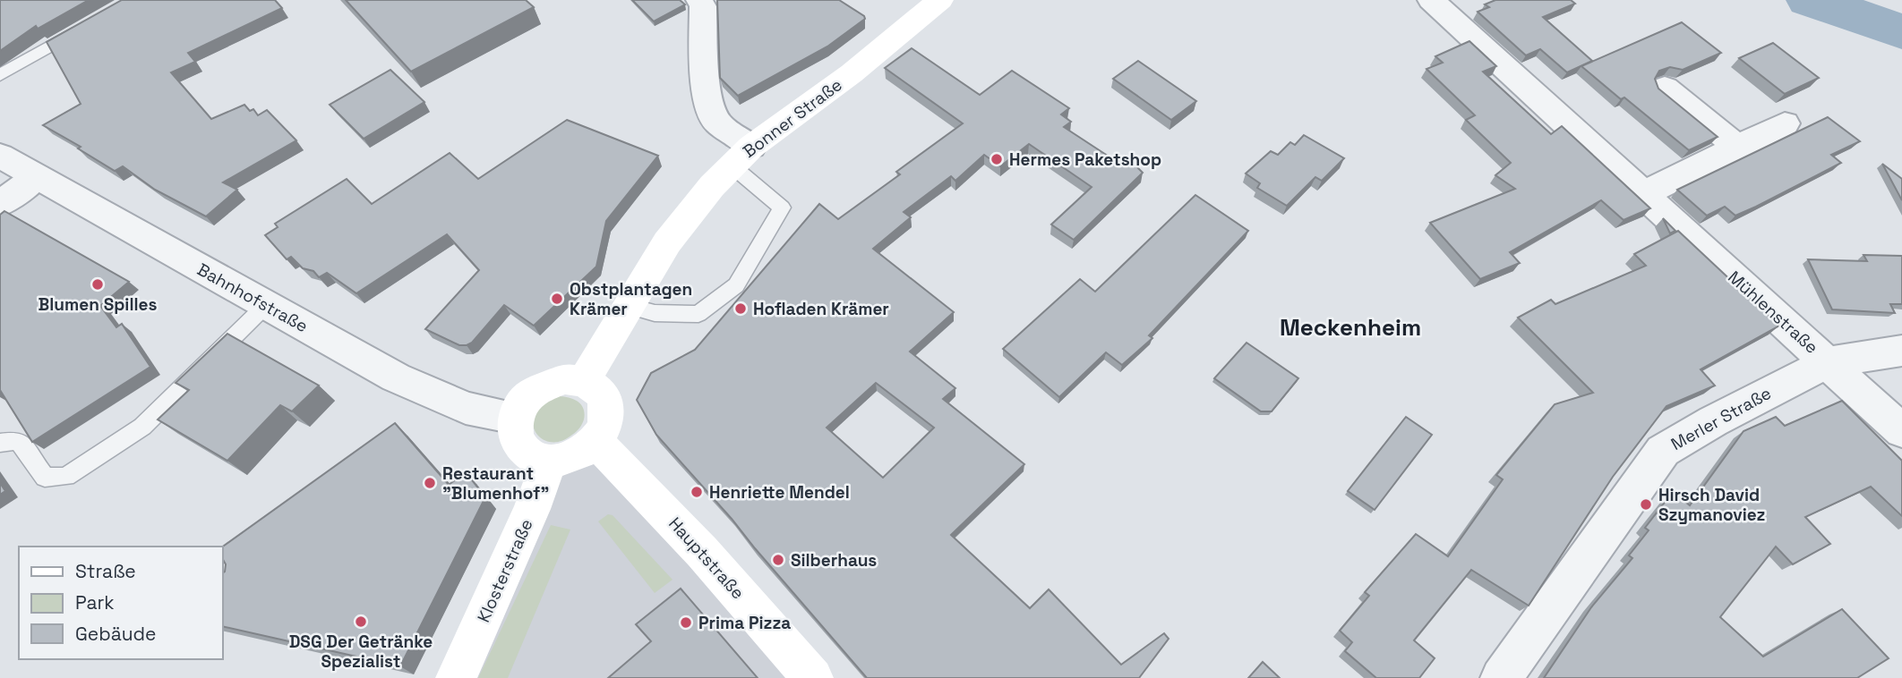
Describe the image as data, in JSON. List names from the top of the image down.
{
  "streets": {
    "main road": ["Bonner Straße", "Hauptstraße", "Klosterstraße"],
    "street": ["Bahnhofstraße", "Mühlenstraße", "Merler Straße"]
  },
  "crossings": [
    ["Bonner Straße", "Bahnhofstraße"],
    ["Bonner Straße", "Hauptstraße"],
    ["Bonner Straße", "Klosterstraße"],
    ["Bahnhofstraße", "Hauptstraße"],
    ["Bahnhofstraße", "Klosterstraße"],
    ["Mühlenstraße", "Merler Straße"],
    ["Hauptstraße", "Klosterstraße"]
  ],
  "districts": ["Meckenheim"],
  "places": [
    "Hermes Paketshop",
    "Blumen Spilles",
    "Obstplantagen Krämer",
    "Hofladen Krämer",
    "Restaurant \"Blumenhof\"",
    "Henriette Mendel",
    "Hirsch David Szymanoviez",
    "Silberhaus",
    "DSG Der Getränke Spezialist",
    "Prima Pizza"
  ],
  "legend": ["Straße", "Park", "Gebäude"]
}
